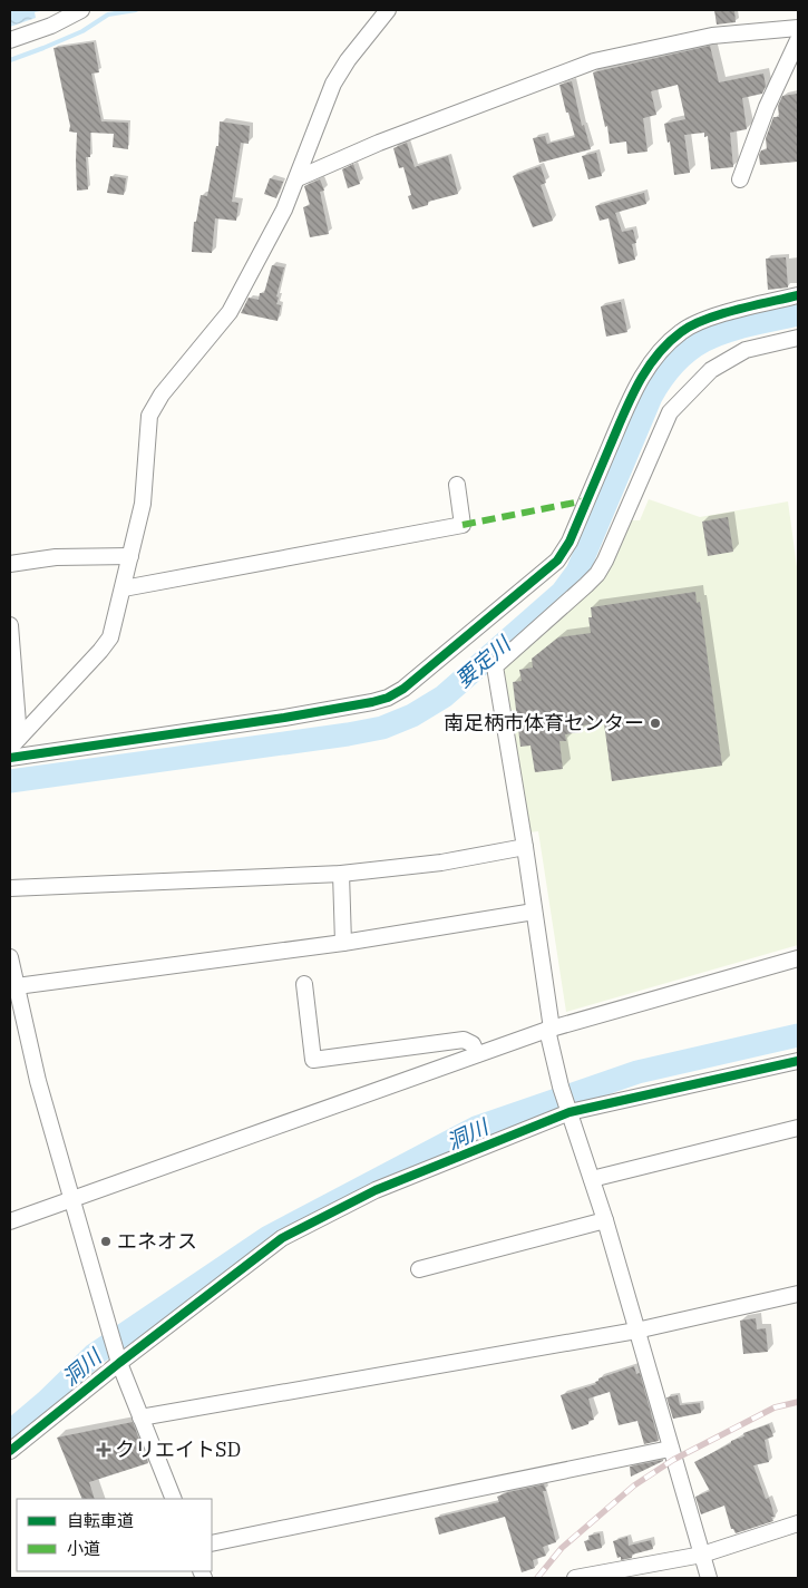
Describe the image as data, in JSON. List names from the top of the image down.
{
  "water": ["要定川", "洞川"],
  "places": {
    "other": ["南足柄市体育センター", "エネオス"],
    "health": ["クリエイトSD"]
  },
  "legend": ["自転車道", "小道"]
}
